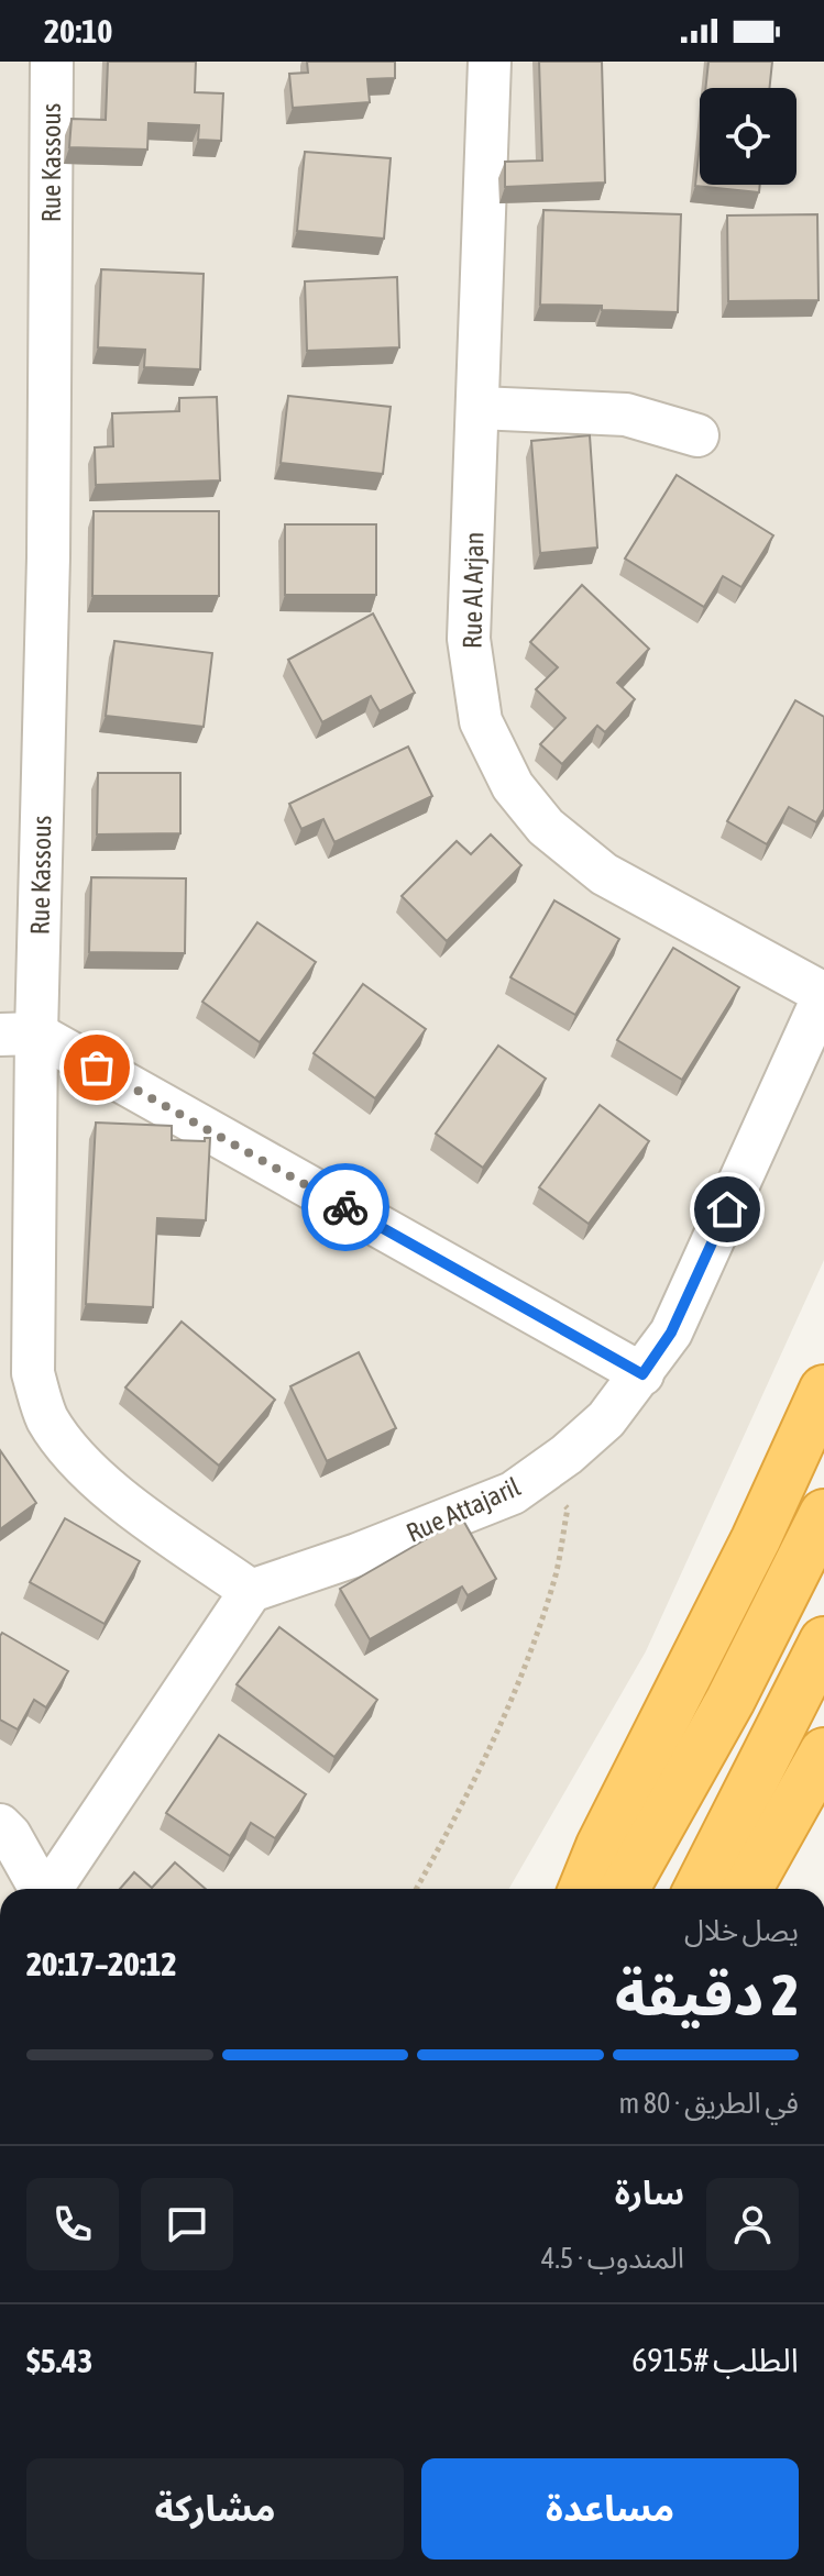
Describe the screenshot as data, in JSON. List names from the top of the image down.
{
  "streets": {
    "street": ["Rue Kassous", "Rue Al Arjan", "Rue Attajaril"]
  },
  "crossings": [
    ["Rue Kassous", "Rue Attajaril"],
    ["Rue Al Arjan", "Rue Attajaril"]
  ],
  "page": {
    "status": "20:10",
    "heading": ["2 دقيقة", "يصل خلال", "20:12–20:17"],
    "panel": [
      "سارة",
      "المندوب · 4.5",
      "الطلب #6915",
      "$5.43"
    ],
    "bar": "في الطريق · 80 m",
    "buttons": ["مساعدة", "مشاركة"]
  }
}
